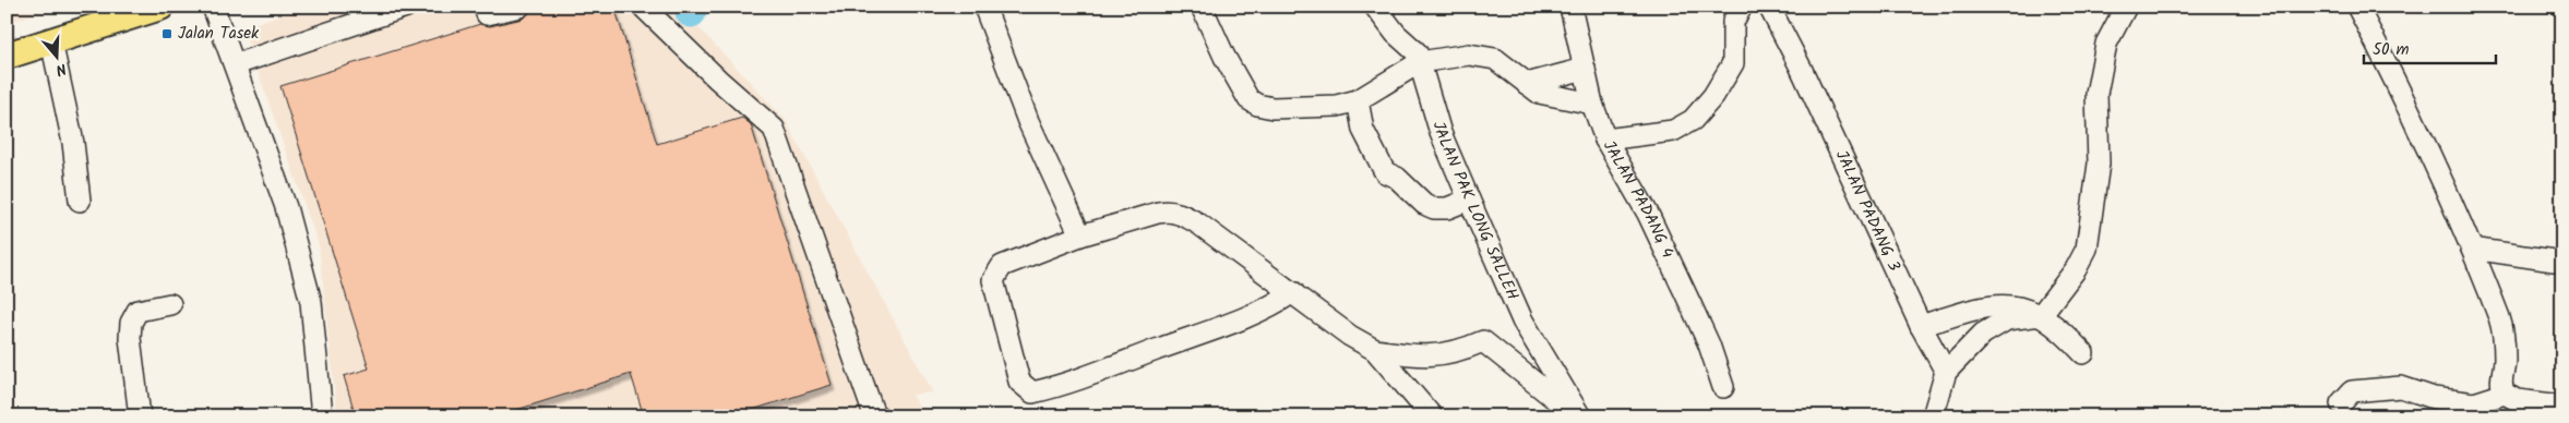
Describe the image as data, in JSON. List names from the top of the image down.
{
  "streets": {
    "street": ["JALAN PADANG 4", "JALAN PAK LONG SALLEH", "JALAN PADANG 3"]
  },
  "places": {
    "transit": ["Jalan Tasek"]
  },
  "scale_bar": "50 m",
  "north": "bottom"
}
